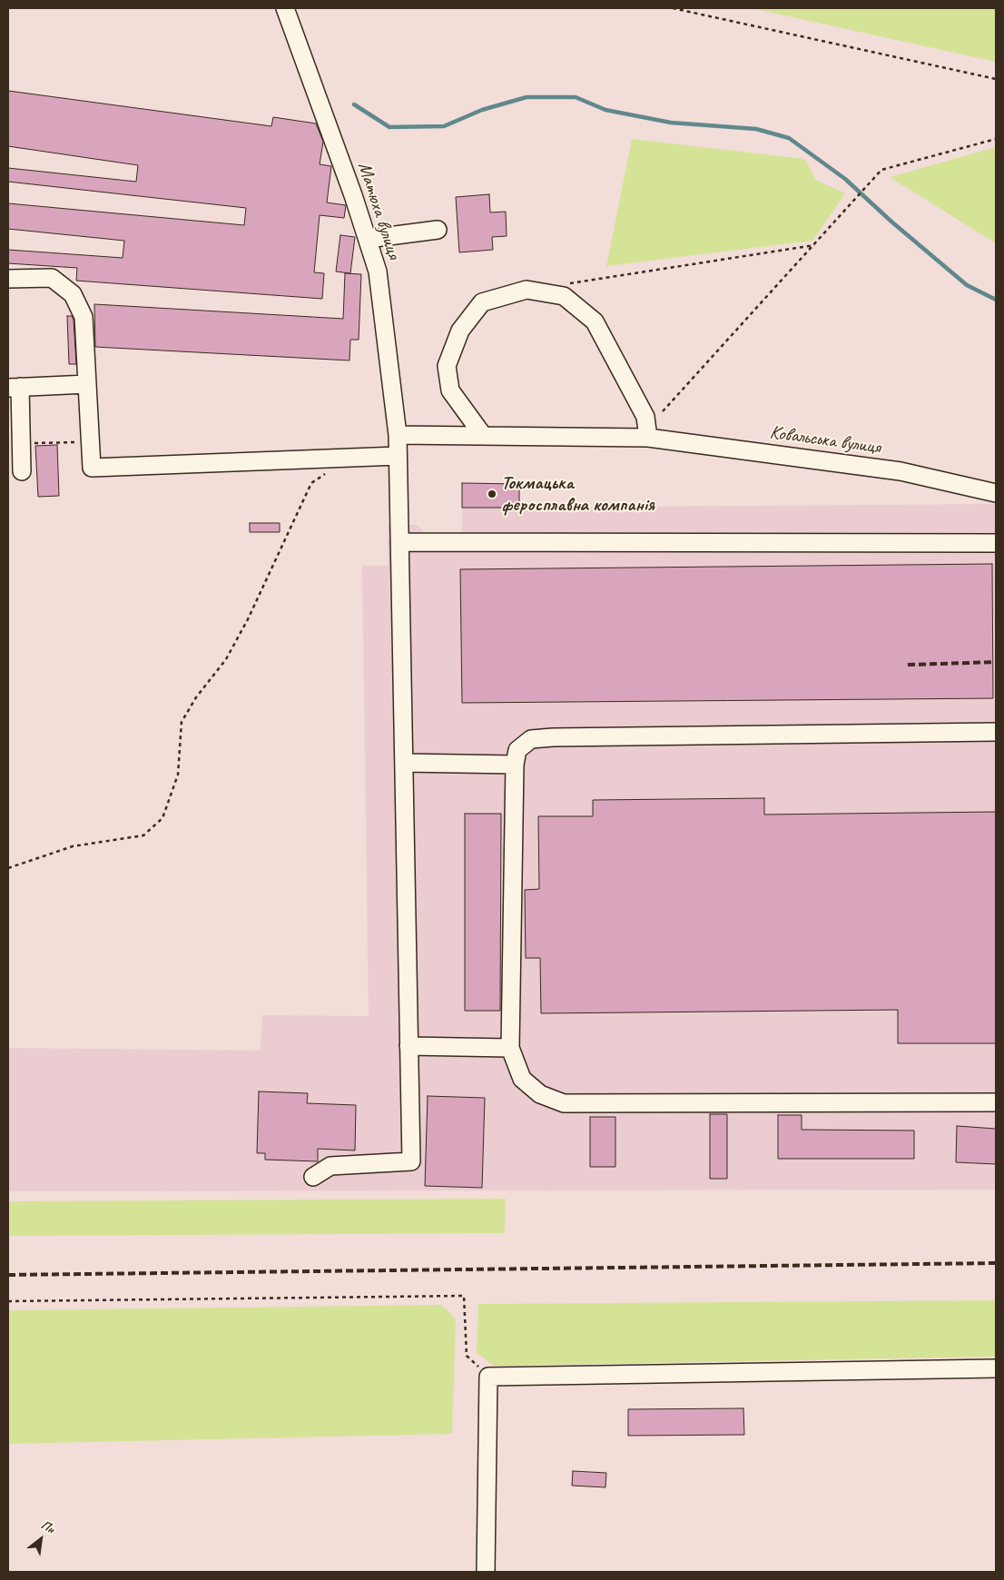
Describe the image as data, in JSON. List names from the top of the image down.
{
  "streets": {
    "street": ["Матюха вулиця", "Ковальська вулиця"]
  },
  "crossings": [
    ["Матюха вулиця", "Ковальська вулиця"]
  ],
  "places": ["Токмацька феросплавна компанія"],
  "north": "top right"
}
